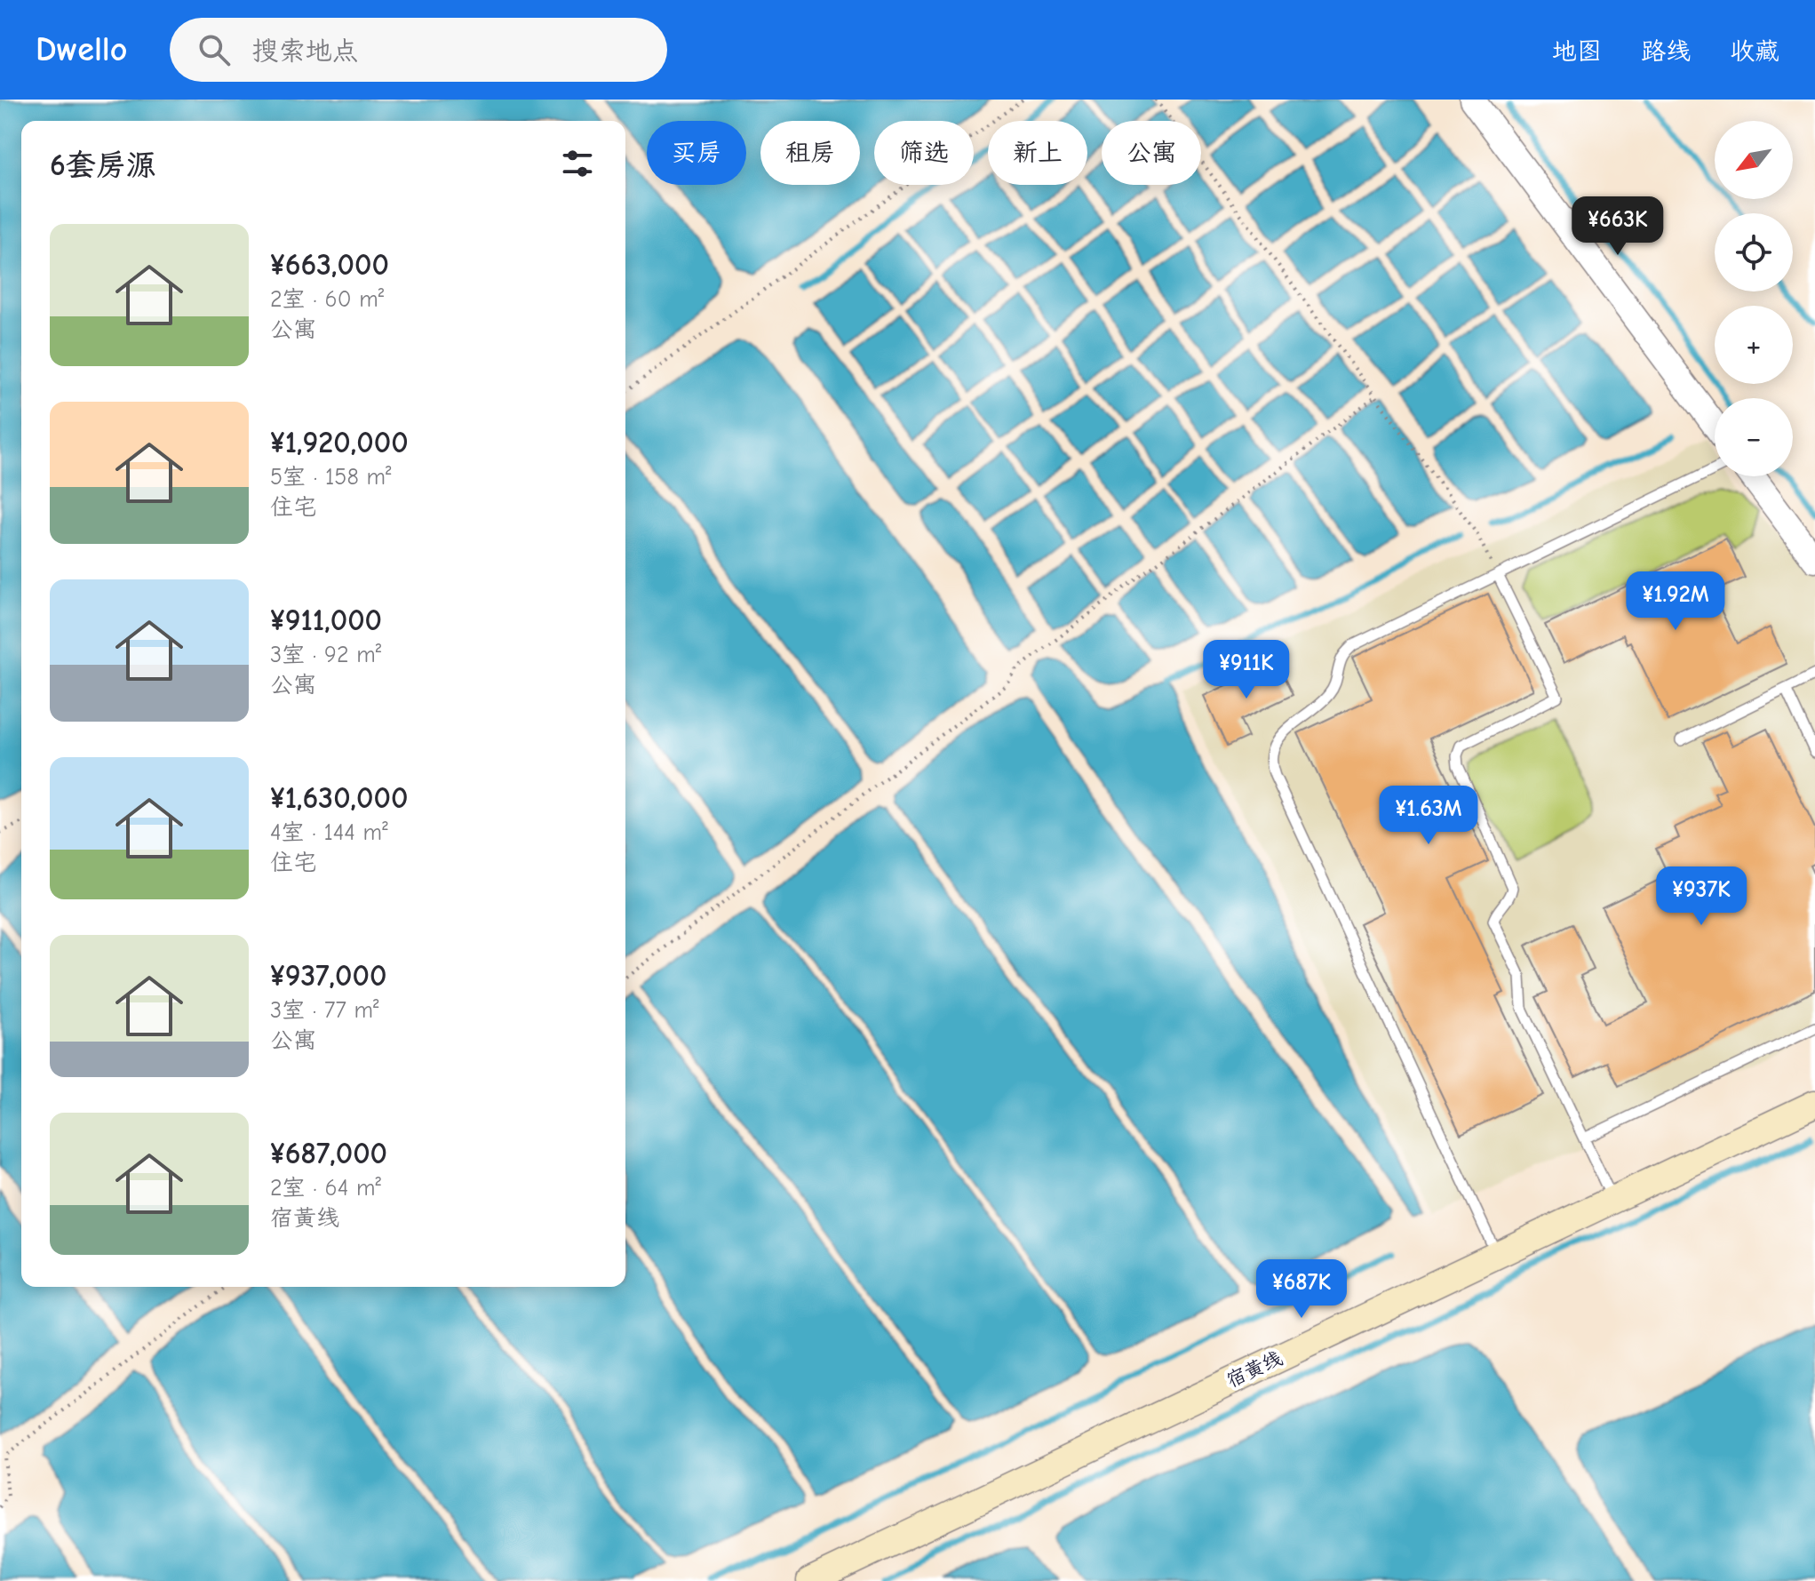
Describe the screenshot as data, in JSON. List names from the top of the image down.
{
  "streets": {
    "main road": ["宿黄线"]
  },
  "north": "bottom left",
  "page": {
    "header": "Dwello",
    "search": "搜索地点",
    "nav": ["地图", "路线", "收藏"],
    "map_buttons": ["+", "−"],
    "chip": [
      "买房",
      "租房",
      "筛选",
      "新上",
      "公寓"
    ],
    "heading": "6套房源",
    "price": [
      "¥663K",
      "¥1.92M",
      "¥911K",
      "¥1.63M",
      "¥937K",
      "¥687K"
    ],
    "list": [
      {
        "name": "¥663,000",
        "note": "2室 · 60 m² · 公寓"
      },
      {
        "name": "¥1,920,000",
        "note": "5室 · 158 m² · 住宅"
      },
      {
        "name": "¥911,000",
        "note": "3室 · 92 m² · 公寓"
      },
      {
        "name": "¥1,630,000",
        "note": "4室 · 144 m² · 住宅"
      },
      {
        "name": "¥937,000",
        "note": "3室 · 77 m² · 公寓"
      },
      {
        "name": "¥687,000",
        "note": "2室 · 64 m² · 宿黄线"
      }
    ]
  }
}
